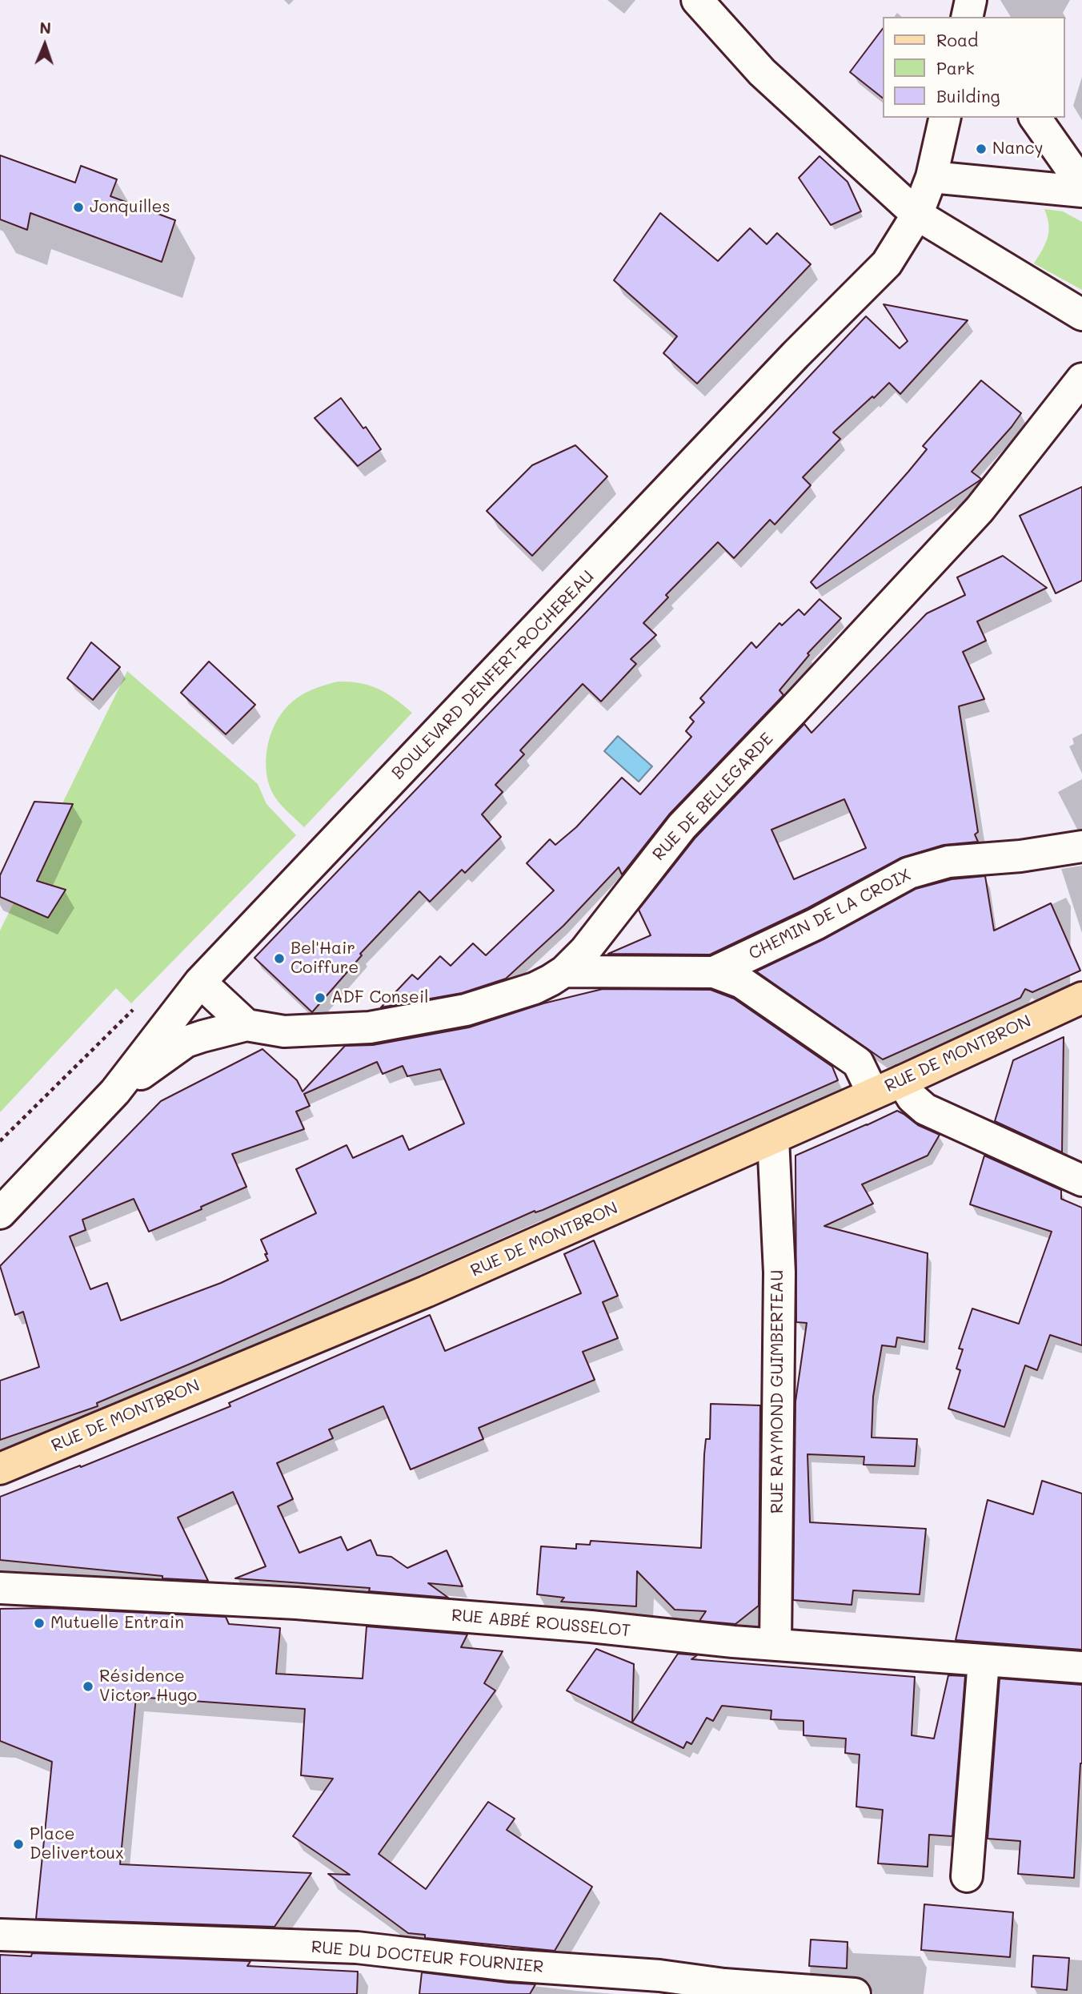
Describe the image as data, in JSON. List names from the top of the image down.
{
  "streets": {
    "main road": ["RUE DE MONTBRON"],
    "street": [
      "BOULEVARD DENFERT-ROCHEREAU",
      "RUE DE BELLEGARDE",
      "CHEMIN DE LA CROIX",
      "RUE RAYMOND GUIMBERTEAU",
      "RUE ABBÉ ROUSSELOT",
      "RUE DU DOCTEUR FOURNIER"
    ]
  },
  "crossings": [
    ["BOULEVARD DENFERT-ROCHEREAU", "RUE DE BELLEGARDE"],
    ["RUE DE MONTBRON", "RUE RAYMOND GUIMBERTEAU"],
    ["RUE RAYMOND GUIMBERTEAU", "RUE ABBÉ ROUSSELOT"]
  ],
  "places": [
    "Nancy",
    "Jonquilles",
    "Bel'Hair Coiffure",
    "ADF Conseil",
    "Mutuelle Entrain",
    "Résidence Victor Hugo",
    "Place Delivertoux"
  ],
  "legend": ["Road", "Park", "Building"],
  "north": "top"
}
